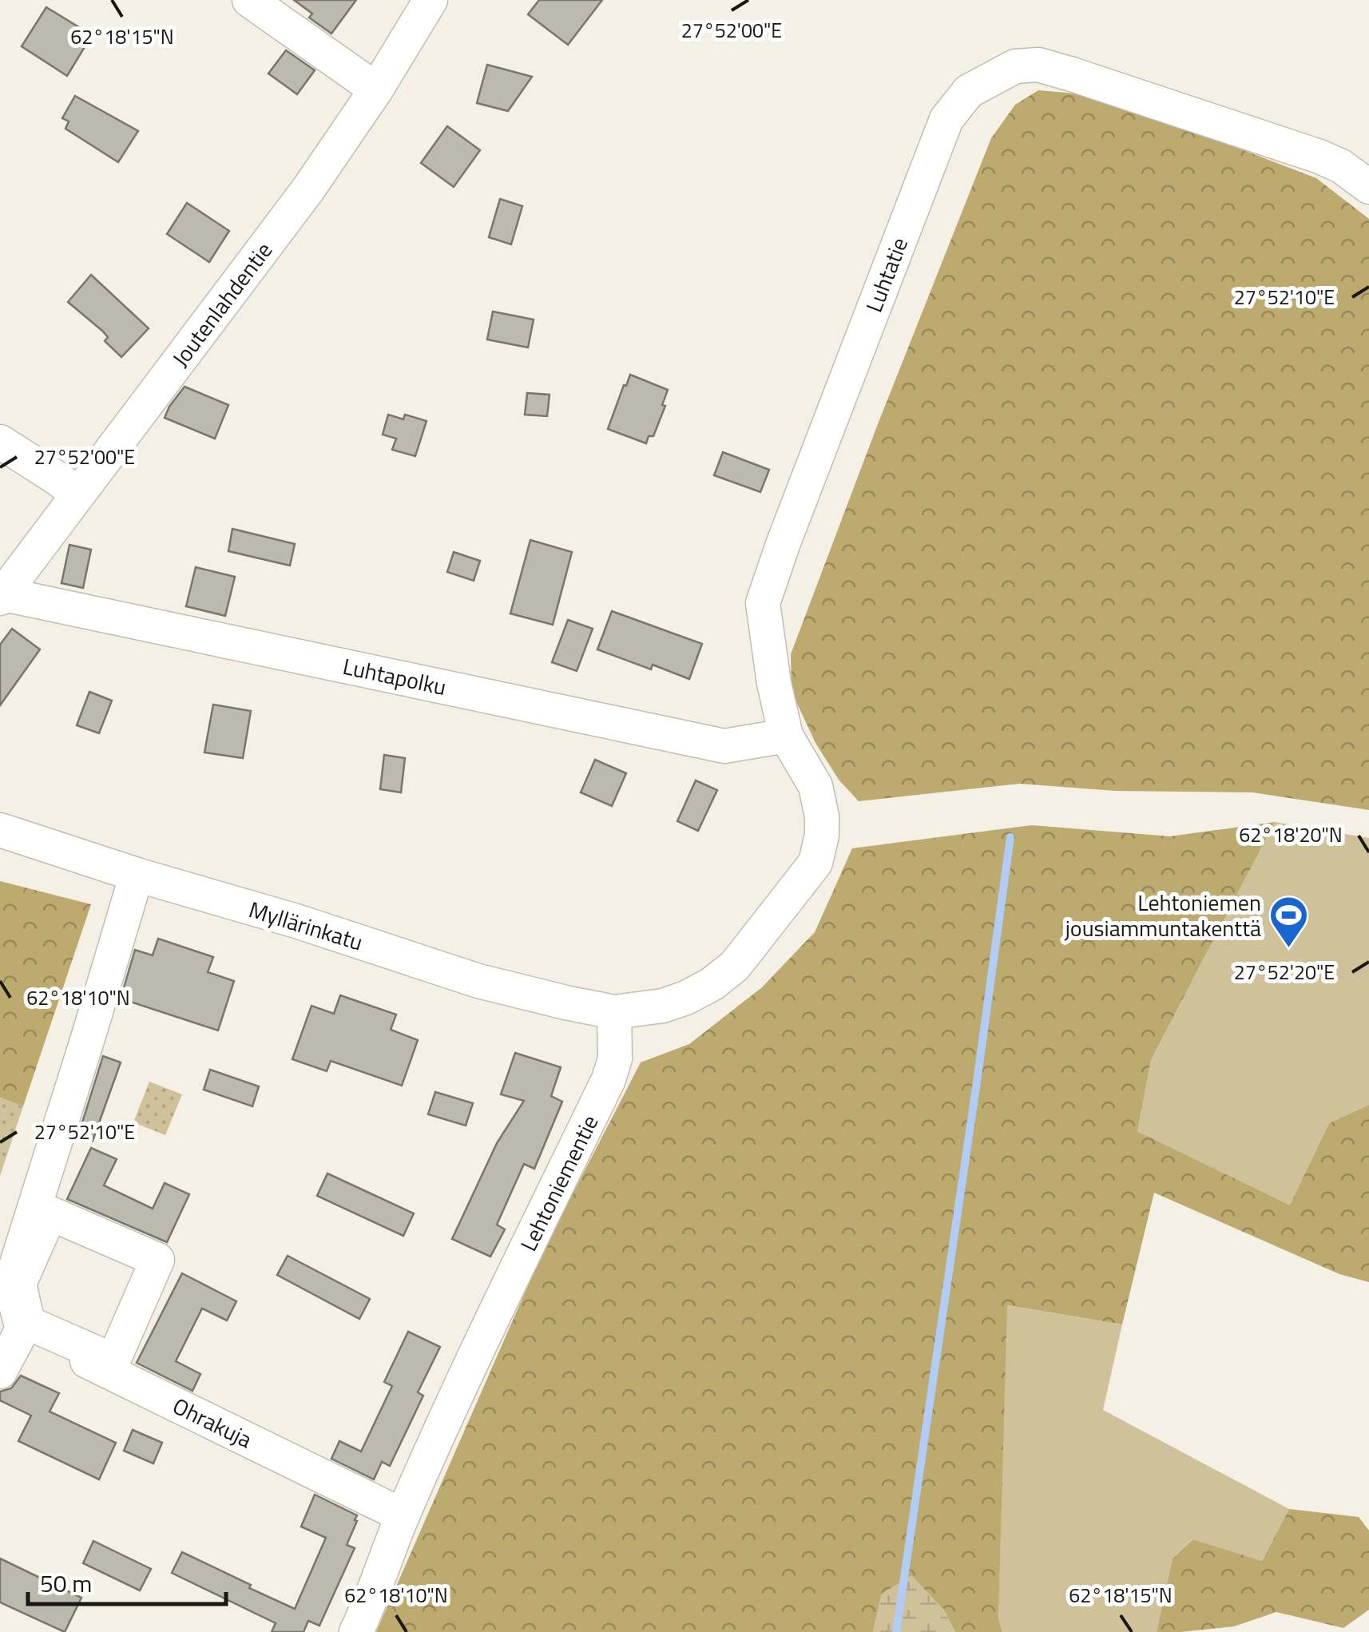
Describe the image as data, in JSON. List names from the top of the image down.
{
  "streets": {
    "street": [
      "Luhtatie",
      "Joutenlahdentie",
      "Luhtapolku",
      "Myllärinkatu",
      "Lehtoniementie",
      "Ohrakuja"
    ]
  },
  "crossings": [
    ["Luhtatie", "Luhtapolku"],
    ["Luhtatie", "Myllärinkatu"],
    ["Luhtatie", "Lehtoniementie"],
    ["Joutenlahdentie", "Luhtapolku"],
    ["Myllärinkatu", "Lehtoniementie"],
    ["Lehtoniementie", "Ohrakuja"]
  ],
  "places": {
    "sports": ["Lehtoniemen jousiammuntakenttä"]
  },
  "scale_bar": "50 m",
  "coordinates": [
    "27°52'00\"E",
    "62°18'15\"N",
    "27°52'10\"E",
    "62°18'20\"N",
    "27°52'20\"E",
    "62°18'10\"N"
  ]
}
